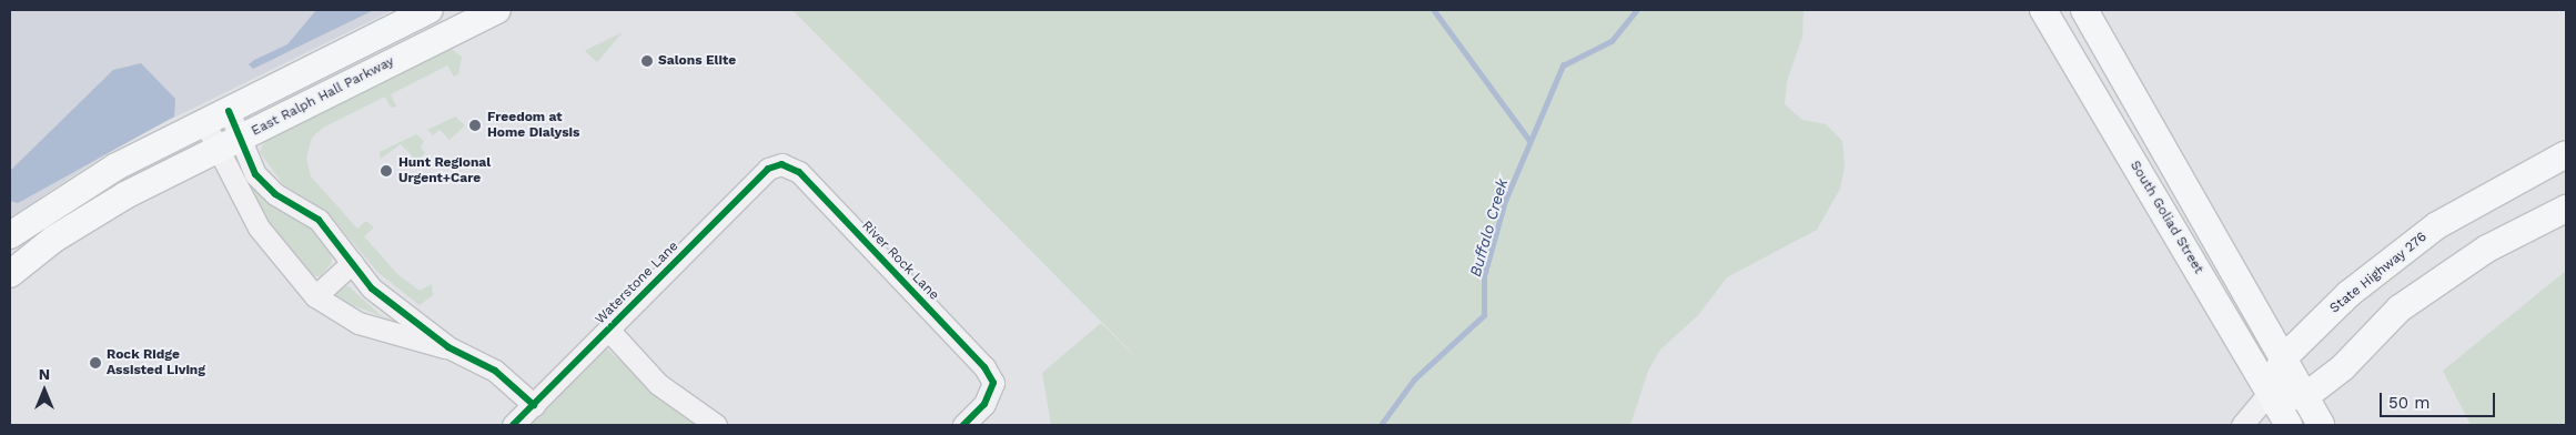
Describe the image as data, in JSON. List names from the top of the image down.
{
  "streets": {
    "main road": ["East Ralph Hall Parkway", "South Goliad Street", "State Highway 276"],
    "street": ["River Rock Lane", "Waterstone Lane"]
  },
  "crossings": [
    ["South Goliad Street", "State Highway 276"],
    ["River Rock Lane", "Waterstone Lane"]
  ],
  "water": ["Buffalo Creek"],
  "places": [
    "Salons Elite",
    "Freedom at Home Dialysis",
    "Hunt Regional Urgent+Care",
    "Rock Ridge Assisted Living"
  ],
  "scale_bar": "50 m",
  "north": "top"
}
